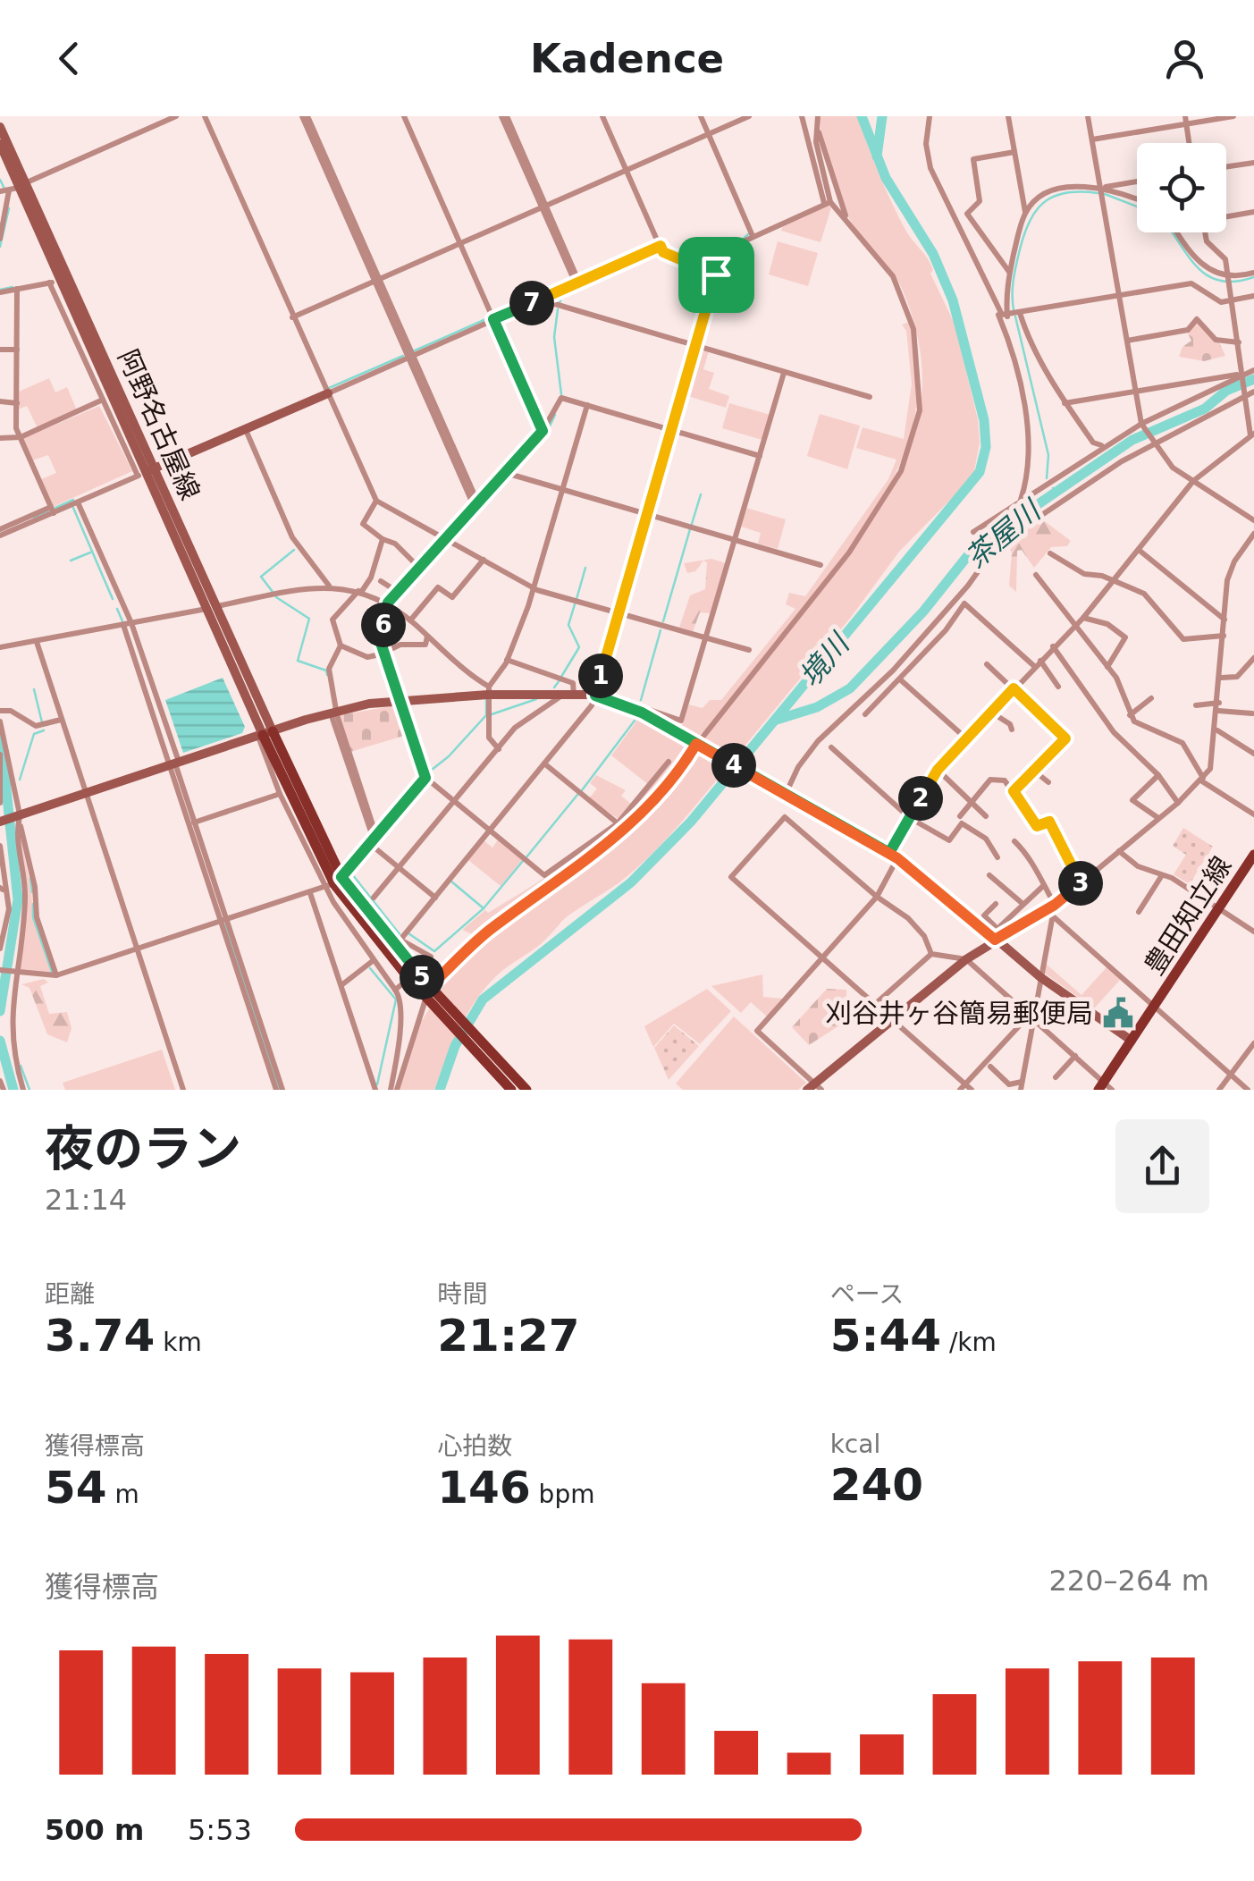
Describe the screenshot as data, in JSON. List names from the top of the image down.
{
  "streets": {
    "main road": ["阿野名古屋線", "豊田知立線"]
  },
  "water": ["茶屋川", "境川"],
  "places": {
    "public building": ["刈谷井ヶ谷簡易郵便局"]
  },
  "page": {
    "header": "Kadence",
    "pins": [
      "7",
      "6",
      "1",
      "4",
      "2",
      "3",
      "5"
    ],
    "heading": ["夜のラン", "21:14"],
    "stats": [
      ["距離", "3.74 km"],
      ["時間", "21:27"],
      ["ペース", "5:44 /km"],
      ["獲得標高", "54 m"],
      ["心拍数", "146 bpm"],
      ["kcal", "240"]
    ],
    "chart": ["獲得標高", "220–264 m"],
    "list": [
      {
        "name": "500 m",
        "note": "5:53"
      }
    ]
  }
}
